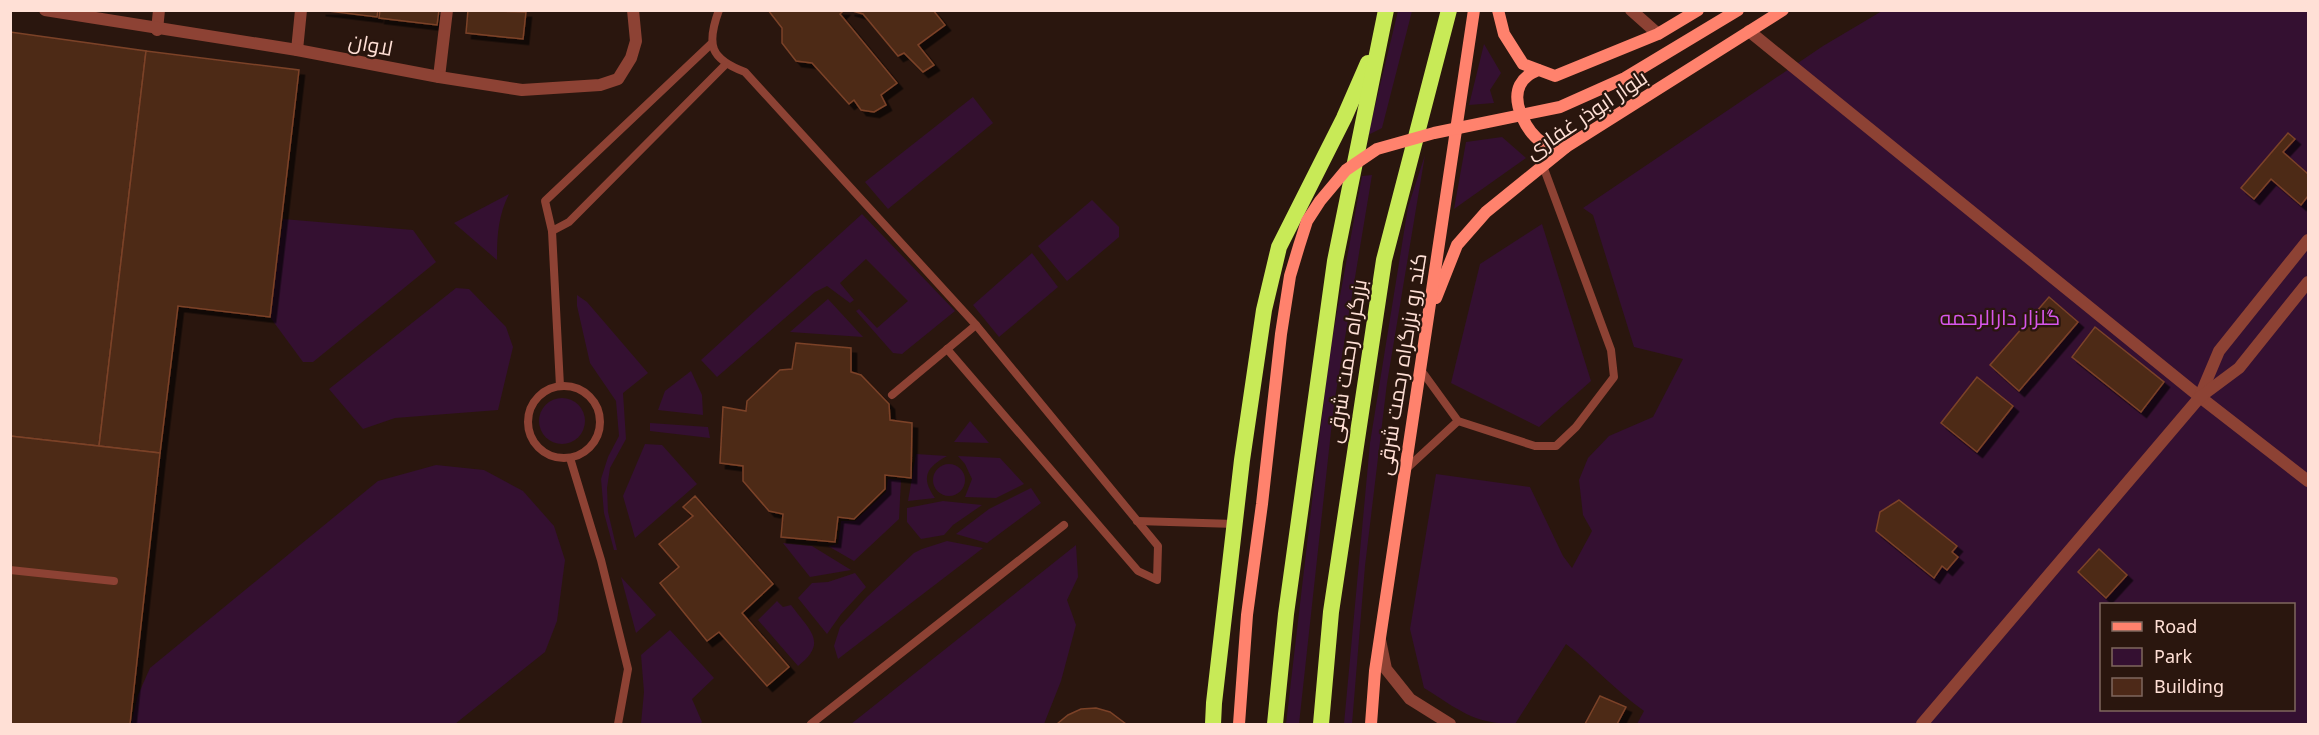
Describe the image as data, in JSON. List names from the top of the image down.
{
  "streets": {
    "highway": ["بزرگراه رحمت شرقی"],
    "main road": ["بلوار ابوذر غفاری", "کند رو بزرگراه رحمت شرقی"],
    "street": ["لاوان"]
  },
  "crossings": [
    ["بلوار ابوذر غفاری", "کند رو بزرگراه رحمت شرقی"]
  ],
  "parks": ["گلزار دارالرحمه"],
  "legend": ["Road", "Park", "Building"]
}
